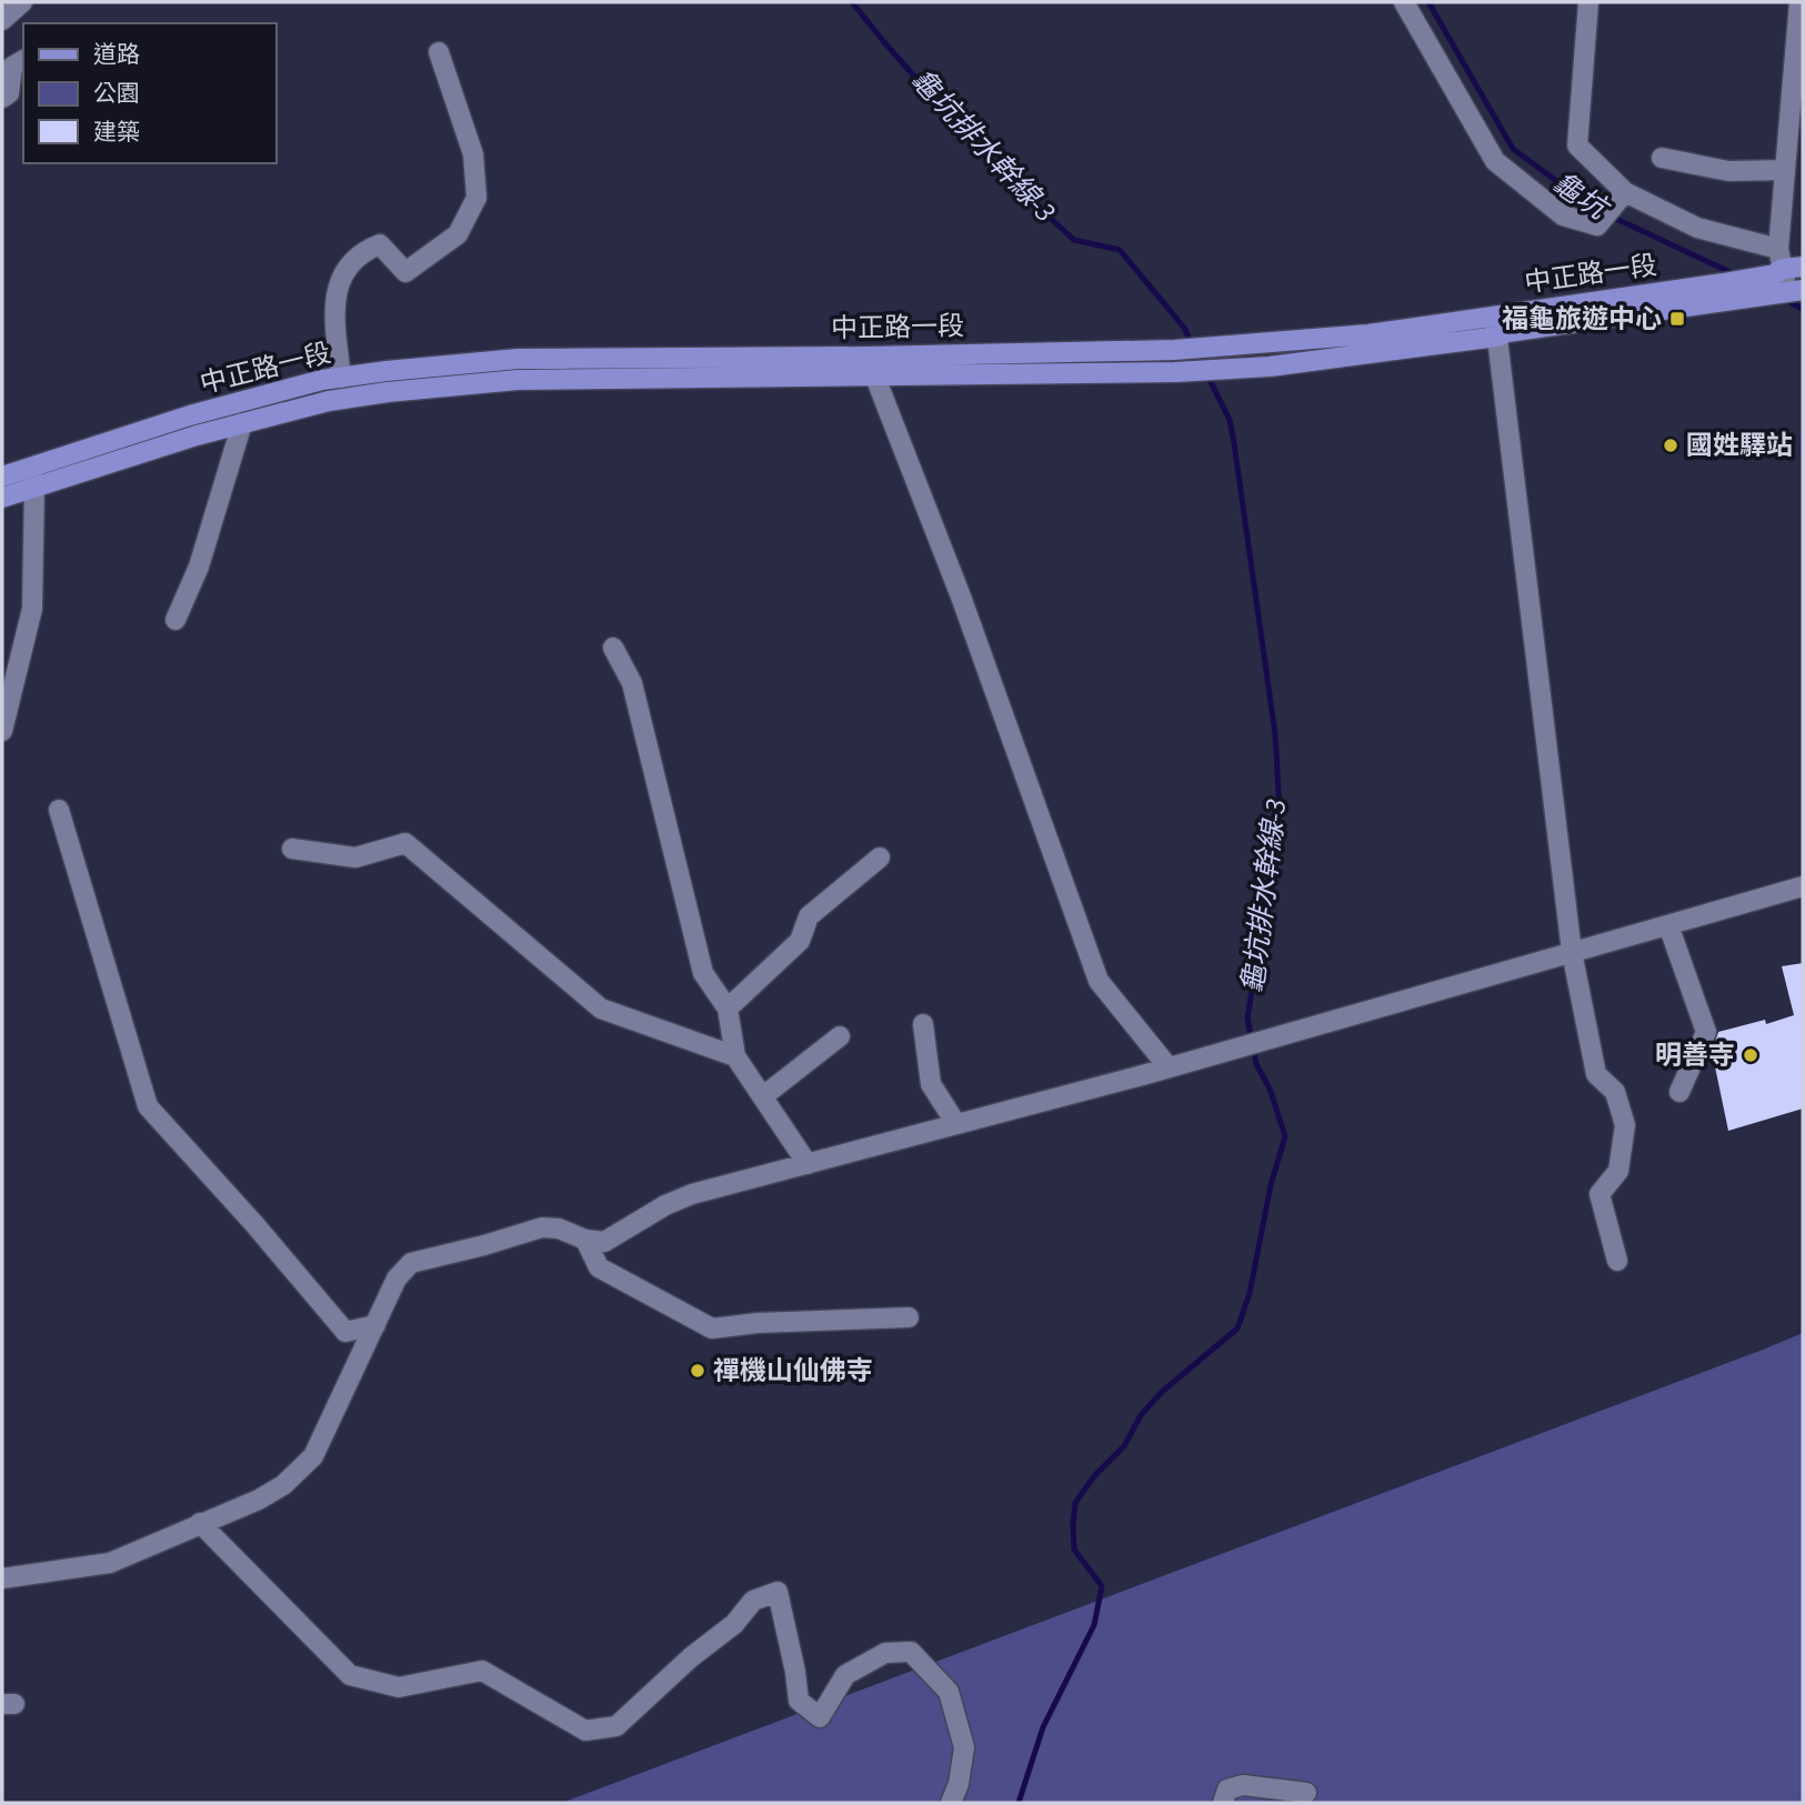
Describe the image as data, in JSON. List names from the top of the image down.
{
  "streets": {
    "main road": ["中正路一段"]
  },
  "water": ["龜坑排水幹線-3", "龜坑"],
  "places": {
    "transit": ["福龜旅遊中心"],
    "other": ["國姓驛站", "明善寺", "禪機山仙佛寺"]
  },
  "legend": ["道路", "公園", "建築"]
}
